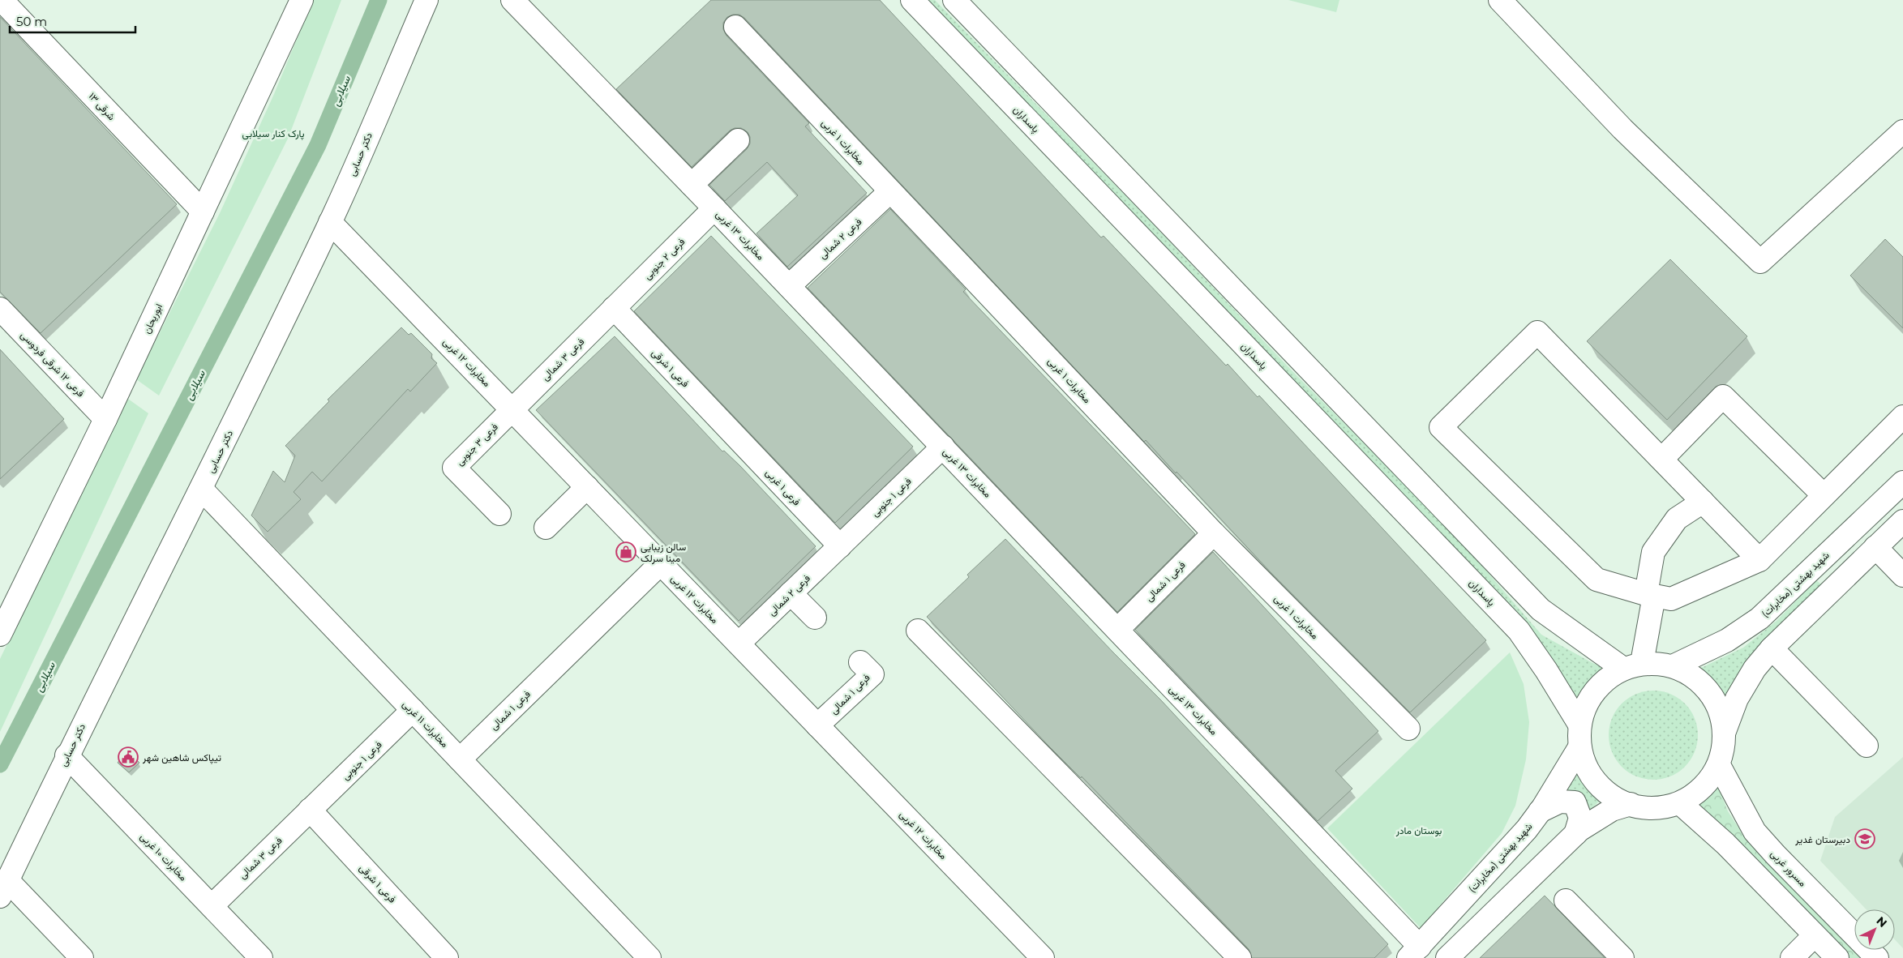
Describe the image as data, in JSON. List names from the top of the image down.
{
  "streets": {
    "street": [
      "۱۳ شرقی",
      "پاسداران",
      "مخابرات ۱ غربی",
      "دکتر حسابی",
      "مخابرات ۱۳ غربی",
      "فرعی ۲ شمالی",
      "فرعی ۲ جنوبی",
      "ابوریحان",
      "فرعی ۳ شمالی",
      "مخابرات ۱۲ غربی",
      "فرعی ۱۲ شرقی فردوسی",
      "فرعی ۱ شرقی",
      "فرعی ۳ جنوبی",
      "فرعی ۱ غربی",
      "فرعی ۱ جنوبی",
      "فرعی ۱ شمالی",
      "شهید بهشتی (مخابرات)",
      "مخابرات ۱۱ غربی",
      "مخابرات ۱۰ غربی",
      "مسرور غربی"
    ]
  },
  "crossings": [
    ["۱۳ شرقی", "ابوریحان"],
    ["مخابرات ۱ غربی", "فرعی ۲ شمالی"],
    ["مخابرات ۱ غربی", "فرعی ۱ شمالی"],
    ["دکتر حسابی", "مخابرات ۱۲ غربی"],
    ["دکتر حسابی", "مخابرات ۱۱ غربی"],
    ["دکتر حسابی", "مخابرات ۱۰ غربی"],
    ["مخابرات ۱۳ غربی", "فرعی ۲ شمالی"],
    ["مخابرات ۱۳ غربی", "فرعی ۲ جنوبی"],
    ["مخابرات ۱۳ غربی", "فرعی ۱ جنوبی"],
    ["مخابرات ۱۳ غربی", "فرعی ۱ شمالی"],
    ["مخابرات ۱۳ غربی", "شهید بهشتی (مخابرات)"],
    ["فرعی ۲ شمالی", "مخابرات ۱۲ غربی"],
    ["فرعی ۲ شمالی", "فرعی ۱ غربی"],
    ["فرعی ۲ شمالی", "فرعی ۱ جنوبی"],
    ["فرعی ۲ جنوبی", "فرعی ۳ شمالی"],
    ["فرعی ۲ جنوبی", "فرعی ۱ شرقی"],
    ["ابوریحان", "فرعی ۱۲ شرقی فردوسی"],
    ["فرعی ۳ شمالی", "مخابرات ۱۲ غربی"],
    ["فرعی ۳ شمالی", "فرعی ۱ شرقی"],
    ["فرعی ۳ شمالی", "فرعی ۳ جنوبی"],
    ["فرعی ۳ شمالی", "فرعی ۱ جنوبی"],
    ["فرعی ۳ شمالی", "مخابرات ۱۰ غربی"],
    ["مخابرات ۱۲ غربی", "فرعی ۳ جنوبی"],
    ["مخابرات ۱۲ غربی", "فرعی ۱ شمالی"],
    ["فرعی ۱ شرقی", "فرعی ۱ غربی"],
    ["فرعی ۱ شرقی", "فرعی ۱ جنوبی"],
    ["فرعی ۱ غربی", "فرعی ۱ جنوبی"],
    ["فرعی ۱ جنوبی", "مخابرات ۱۱ غربی"],
    ["فرعی ۱ شمالی", "مخابرات ۱۱ غربی"]
  ],
  "water": ["سیلابی"],
  "parks": ["پارک کنار سیلابی", "بوستان مادر"],
  "places": {
    "shop": ["سالن زیبایی مینا سرلک"],
    "public building": ["تیپاکس شاهین شهر"],
    "school or university": ["دبیرستان غدیر"]
  },
  "scale_bar": "50 m",
  "north": "top right"
}
